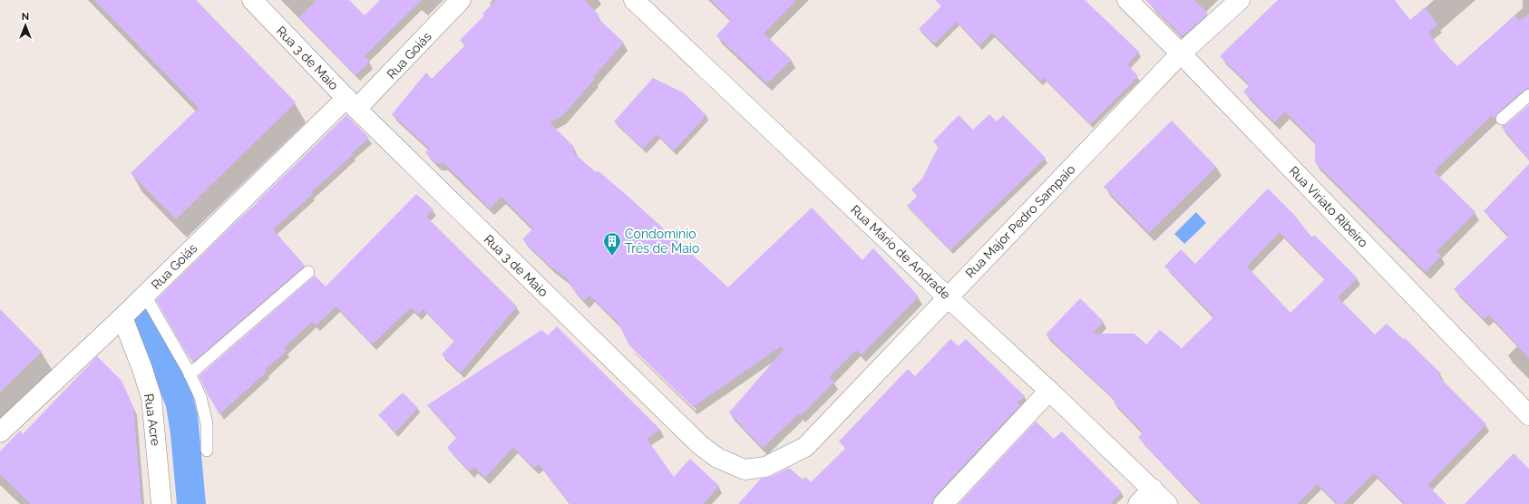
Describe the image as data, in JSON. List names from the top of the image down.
{
  "streets": {
    "street": [
      "Rua Goiás",
      "Rua 3 de Maio",
      "Rua Viriato Ribeiro",
      "Rua Major Pedro Sampaio",
      "Rua Mário de Andrade",
      "Rua Acre"
    ]
  },
  "crossings": [
    ["Rua Goiás", "Rua 3 de Maio"],
    ["Rua Goiás", "Rua Acre"],
    ["Rua 3 de Maio", "Rua Major Pedro Sampaio"],
    ["Rua Viriato Ribeiro", "Rua Major Pedro Sampaio"],
    ["Rua Major Pedro Sampaio", "Rua Mário de Andrade"]
  ],
  "places": {
    "building": ["Condomínio Três de Maio"]
  },
  "north": "top"
}
